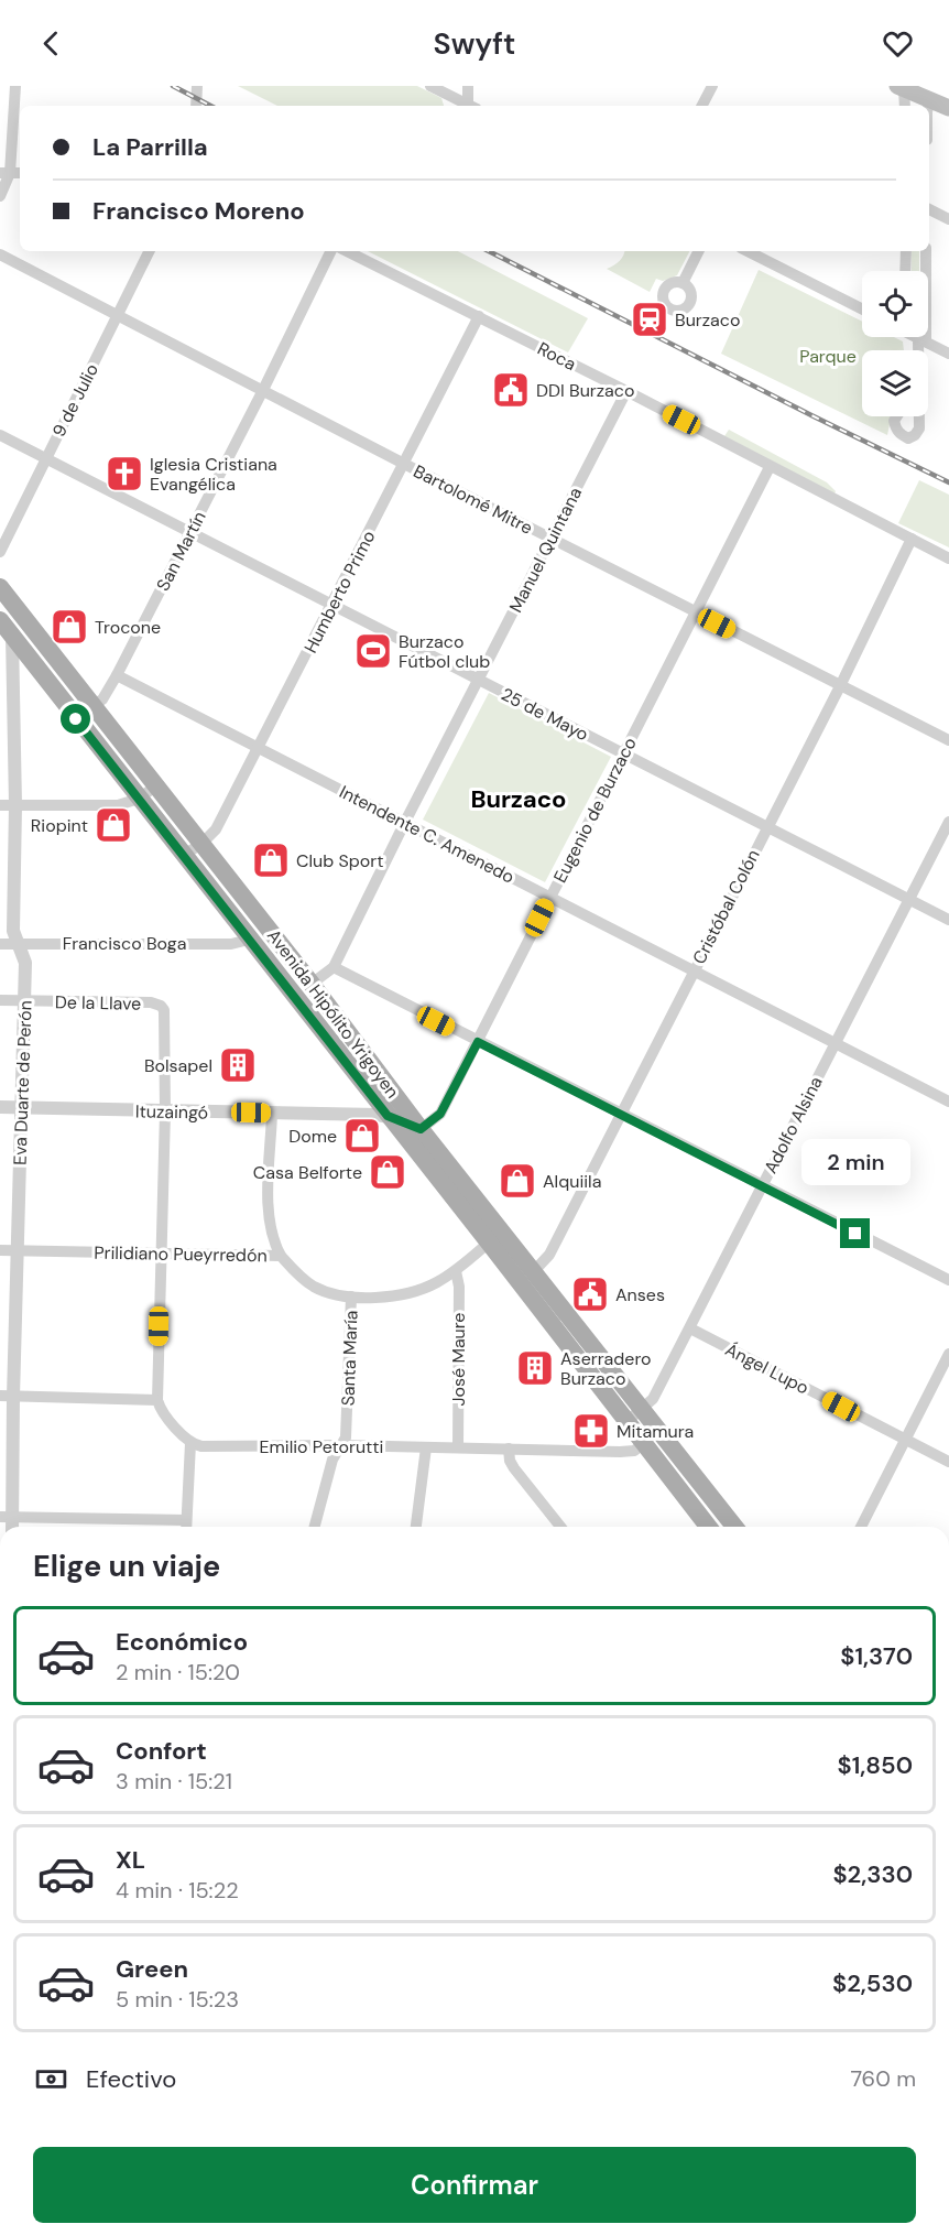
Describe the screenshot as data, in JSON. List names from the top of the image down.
{
  "streets": {
    "main road": ["Avenida Hipólito Yrigoyen"],
    "street": [
      "Roca",
      "9 de Julio",
      "Bartolomé Mitre",
      "Manuel Quintana",
      "San Martín",
      "Humberto Primo",
      "25 de Mayo",
      "Eugenio de Burzaco",
      "Intendente C. Amenedo",
      "Cristóbal Colón",
      "Francisco Boga",
      "De la Llave",
      "Eva Duarte de Perón",
      "Ituzaingó",
      "Adolfo Alsina",
      "Prilidiano Pueyrredón",
      "Santa María",
      "José Maure",
      "Ángel Lupo",
      "Emilio Petorutti"
    ]
  },
  "crossings": [
    ["Roca", "Manuel Quintana"],
    ["Roca", "Humberto Primo"],
    ["Roca", "Eugenio de Burzaco"],
    ["Roca", "Cristóbal Colón"],
    ["9 de Julio", "Bartolomé Mitre"],
    ["9 de Julio", "25 de Mayo"],
    ["Bartolomé Mitre", "Manuel Quintana"],
    ["Bartolomé Mitre", "San Martín"],
    ["Bartolomé Mitre", "Humberto Primo"],
    ["Bartolomé Mitre", "Eugenio de Burzaco"],
    ["Bartolomé Mitre", "Cristóbal Colón"],
    ["Manuel Quintana", "25 de Mayo"],
    ["Manuel Quintana", "Intendente C. Amenedo"],
    ["Manuel Quintana", "Avenida Hipólito Yrigoyen"],
    ["San Martín", "25 de Mayo"],
    ["San Martín", "Intendente C. Amenedo"],
    ["San Martín", "Avenida Hipólito Yrigoyen"],
    ["Humberto Primo", "25 de Mayo"],
    ["Humberto Primo", "Intendente C. Amenedo"],
    ["Humberto Primo", "Avenida Hipólito Yrigoyen"],
    ["25 de Mayo", "Eugenio de Burzaco"],
    ["25 de Mayo", "Cristóbal Colón"],
    ["25 de Mayo", "Adolfo Alsina"],
    ["Eugenio de Burzaco", "Intendente C. Amenedo"],
    ["Eugenio de Burzaco", "Avenida Hipólito Yrigoyen"],
    ["Eugenio de Burzaco", "Ituzaingó"],
    ["Intendente C. Amenedo", "Cristóbal Colón"],
    ["Intendente C. Amenedo", "Adolfo Alsina"],
    ["Cristóbal Colón", "Avenida Hipólito Yrigoyen"],
    ["Francisco Boga", "Avenida Hipólito Yrigoyen"],
    ["Francisco Boga", "Eva Duarte de Perón"],
    ["De la Llave", "Eva Duarte de Perón"],
    ["De la Llave", "Ituzaingó"],
    ["Avenida Hipólito Yrigoyen", "Eva Duarte de Perón"],
    ["Avenida Hipólito Yrigoyen", "Ituzaingó"],
    ["Avenida Hipólito Yrigoyen", "Adolfo Alsina"],
    ["Avenida Hipólito Yrigoyen", "Prilidiano Pueyrredón"],
    ["Avenida Hipólito Yrigoyen", "Emilio Petorutti"],
    ["Eva Duarte de Perón", "Ituzaingó"],
    ["Eva Duarte de Perón", "Prilidiano Pueyrredón"],
    ["Adolfo Alsina", "Ángel Lupo"],
    ["Prilidiano Pueyrredón", "Santa María"],
    ["Prilidiano Pueyrredón", "José Maure"],
    ["Santa María", "Emilio Petorutti"],
    ["José Maure", "Emilio Petorutti"]
  ],
  "districts": ["Burzaco"],
  "parks": ["Parque"],
  "places": {
    "station": ["Burzaco"],
    "public building": ["DDI Burzaco", "Anses"],
    "church": ["Iglesia Cristiana Evangélica"],
    "shop": [
      "Trocone",
      "Riopint",
      "Club Sport",
      "Dome",
      "Casa Belforte",
      "Alquiila"
    ],
    "sports": ["Burzaco Fútbol club"],
    "building": ["Bolsapel", "Aserradero Burzaco"],
    "pharmacy": ["Mitamura"]
  },
  "page": {
    "header": "Swyft",
    "banner": ["La Parrilla", "Francisco Moreno"],
    "bubble": "2 min",
    "heading": "Elige un viaje",
    "list": [
      {
        "name": "Económico",
        "note": "2 min · 15:20",
        "value": "$1,370"
      },
      {
        "name": "Confort",
        "note": "3 min · 15:21",
        "value": "$1,850"
      },
      {
        "name": "XL",
        "note": "4 min · 15:22",
        "value": "$2,330"
      },
      {
        "name": "Green",
        "note": "5 min · 15:23",
        "value": "$2,530"
      }
    ],
    "pay": ["Efectivo", "760 m"],
    "buttons": "Confirmar"
  }
}
